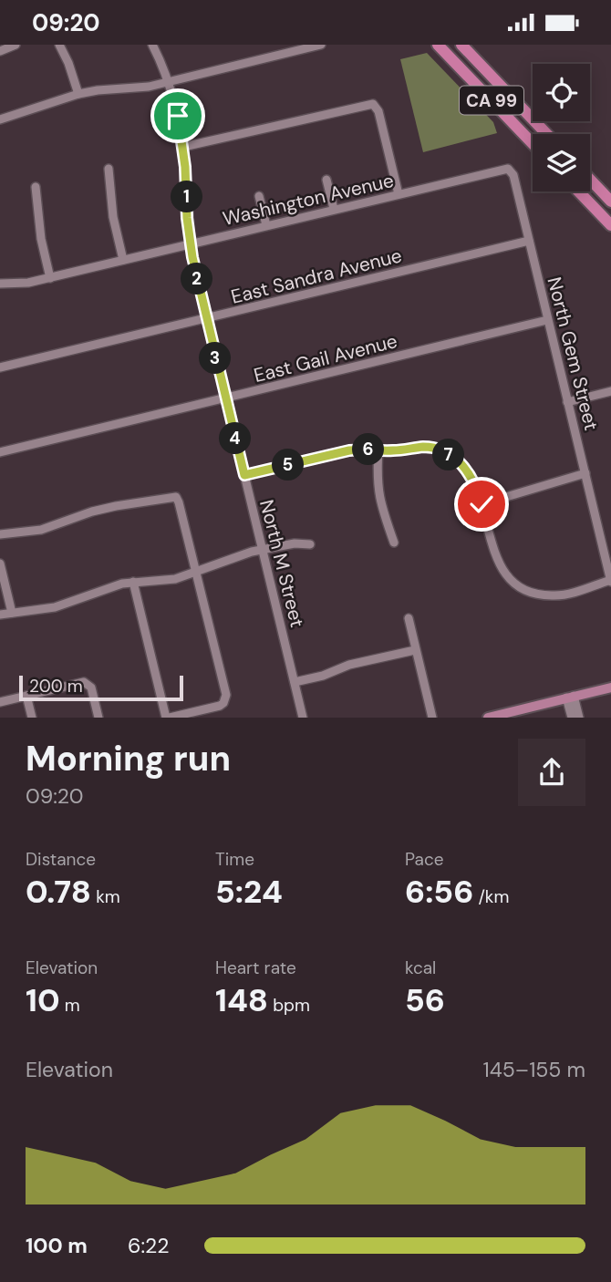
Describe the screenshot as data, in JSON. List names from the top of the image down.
{
  "streets": {
    "highway": ["CA 99"],
    "street": [
      "Washington Avenue",
      "East Sandra Avenue",
      "North Gem Street",
      "East Gail Avenue",
      "North M Street"
    ]
  },
  "crossings": [
    ["Washington Avenue", "North Gem Street"],
    ["Washington Avenue", "North M Street"],
    ["East Sandra Avenue", "North Gem Street"],
    ["East Sandra Avenue", "North M Street"],
    ["North Gem Street", "East Gail Avenue"],
    ["East Gail Avenue", "North M Street"]
  ],
  "scale_bar": "200 m",
  "page": {
    "status": "09:20",
    "pins": [
      "1",
      "2",
      "3",
      "4",
      "6",
      "7",
      "5"
    ],
    "scale": "200 m",
    "heading": ["Morning run", "09:20"],
    "stats": [
      ["Distance", "0.78 km"],
      ["Time", "5:24"],
      ["Pace", "6:56 /km"],
      ["Elevation", "10 m"],
      ["Heart rate", "148 bpm"],
      ["kcal", "56"]
    ],
    "chart": ["Elevation", "145–155 m"],
    "list": [
      {
        "name": "100 m",
        "note": "6:22"
      }
    ]
  }
}
